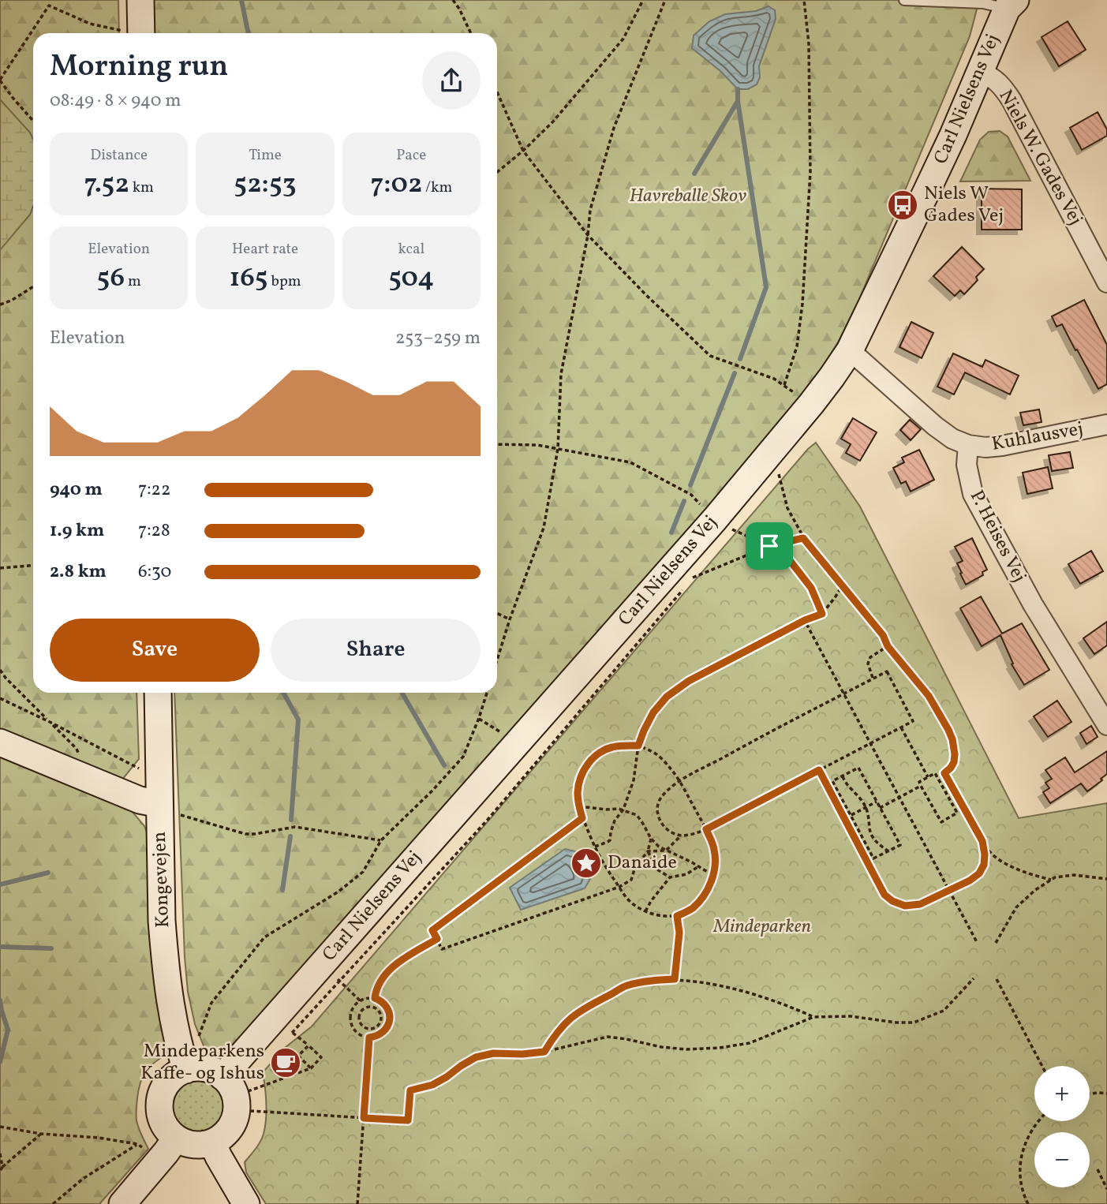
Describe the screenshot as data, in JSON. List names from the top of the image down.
{
  "streets": {
    "street": [
      "Carl Nielsens Vej",
      "Niels W. Gades Vej",
      "Kuhlausvej",
      "P. Heises Vej",
      "Kongevejen"
    ]
  },
  "crossings": [
    ["Carl Nielsens Vej", "Niels W. Gades Vej"],
    ["Carl Nielsens Vej", "Kongevejen"],
    ["Kuhlausvej", "P. Heises Vej"]
  ],
  "parks": ["Havreballe Skov", "Mindeparken"],
  "places": {
    "bus stop": ["Niels W Gades Vej"],
    "place": ["Danaide"],
    "cafe": ["Mindeparkens Kaffe- og Ishus"]
  },
  "page": {
    "heading": ["Morning run", "08:49 · 8 × 940 m"],
    "stats": [
      ["Distance", "7.52 km"],
      ["Time", "52:53"],
      ["Pace", "7:02 /km"],
      ["Elevation", "56 m"],
      ["Heart rate", "165 bpm"],
      ["kcal", "504"]
    ],
    "chart": ["Elevation", "253–259 m"],
    "list": [
      {
        "name": "940 m",
        "note": "7:22"
      },
      {
        "name": "1.9 km",
        "note": "7:28"
      },
      {
        "name": "2.8 km",
        "note": "6:30"
      }
    ],
    "buttons": ["Save", "Share"],
    "map_buttons": ["+", "−"]
  }
}
